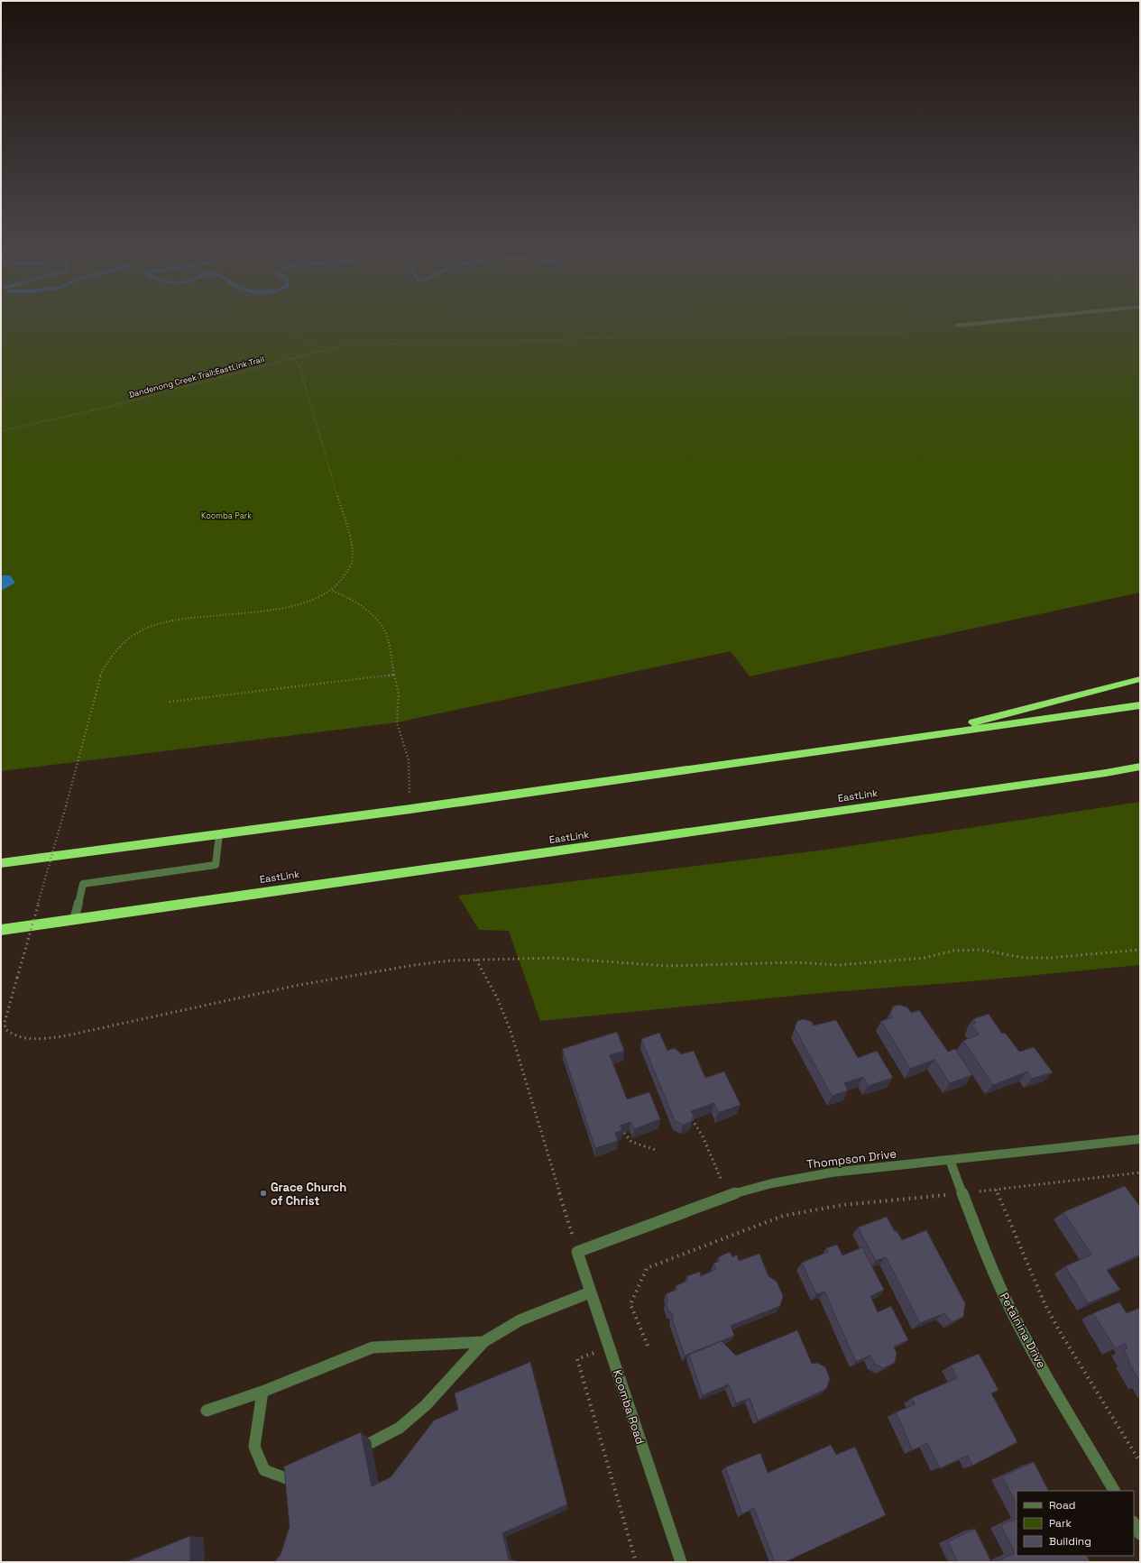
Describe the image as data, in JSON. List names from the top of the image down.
{
  "streets": {
    "highway": ["EastLink"],
    "street": ["Thompson Drive", "Petalnina Drive", "Koomba Road"],
    "path": ["Dandenong Creek Trail;EastLink Trail"]
  },
  "crossings": [
    ["Thompson Drive", "Petalnina Drive"],
    ["Thompson Drive", "Koomba Road"]
  ],
  "parks": ["Koomba Park"],
  "places": ["Grace Church of Christ"],
  "legend": ["Road", "Park", "Building"]
}
